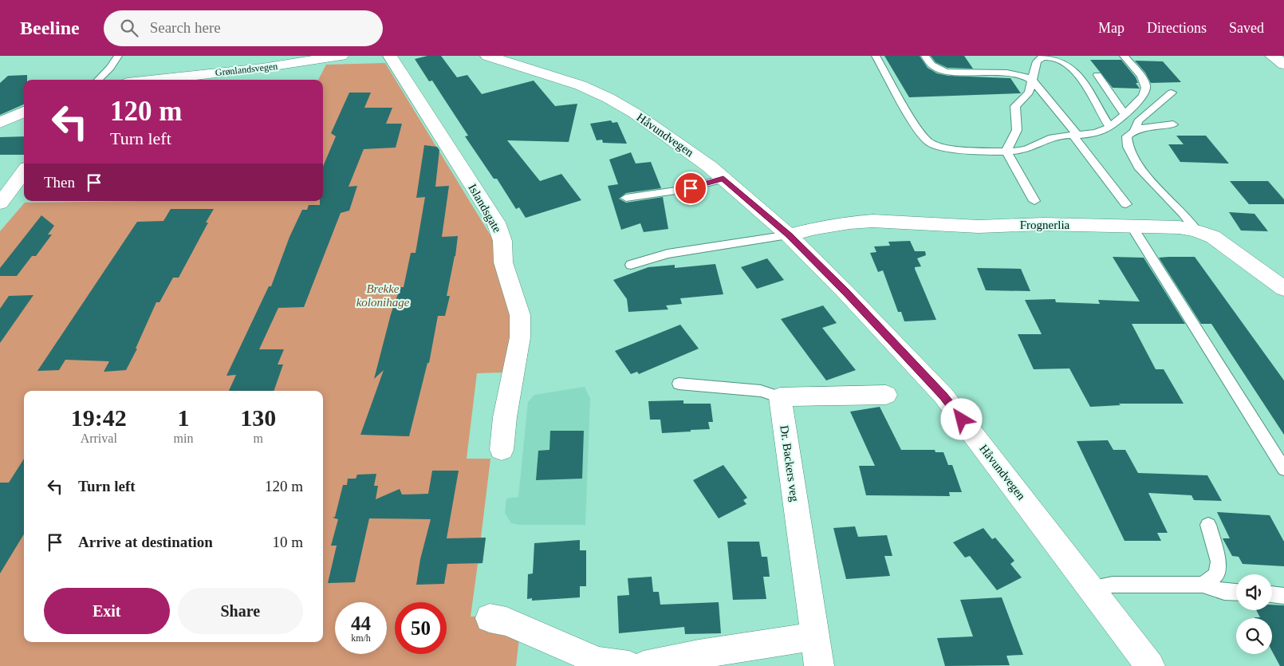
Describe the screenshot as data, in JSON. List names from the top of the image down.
{
  "streets": {
    "street": [
      "Grønlandsvegen",
      "Håvundvegen",
      "Islandsgate",
      "Frognerlia",
      "Dr. Backers veg"
    ]
  },
  "crossings": [
    ["Håvundvegen", "Frognerlia"]
  ],
  "parks": ["Brekke kolonihage"],
  "page": {
    "header": "Beeline",
    "search": "Search here",
    "nav": ["Map", "Directions", "Saved"],
    "turn": ["120 m", "Turn left"],
    "then": "Then",
    "eta": [
      "19:42",
      "Arrival",
      "1",
      "min",
      "130",
      "m"
    ],
    "list": [
      {
        "name": "Turn left",
        "value": "120 m"
      },
      {
        "name": "Arrive at destination",
        "value": "10 m"
      }
    ],
    "buttons": ["Exit", "Share"],
    "speed": "44 km/h",
    "limit": "50"
  }
}
